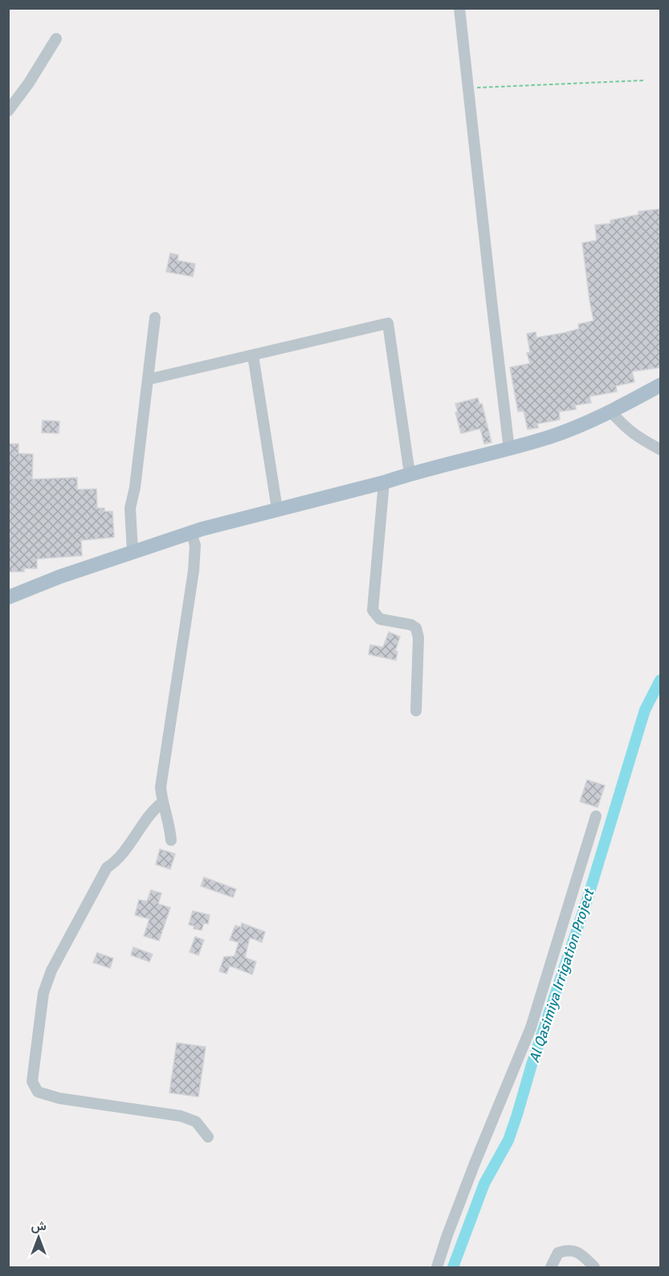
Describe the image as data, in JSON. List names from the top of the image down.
{
  "water": ["Al Qasimiya Irrigation Project"],
  "north": "top"
}
